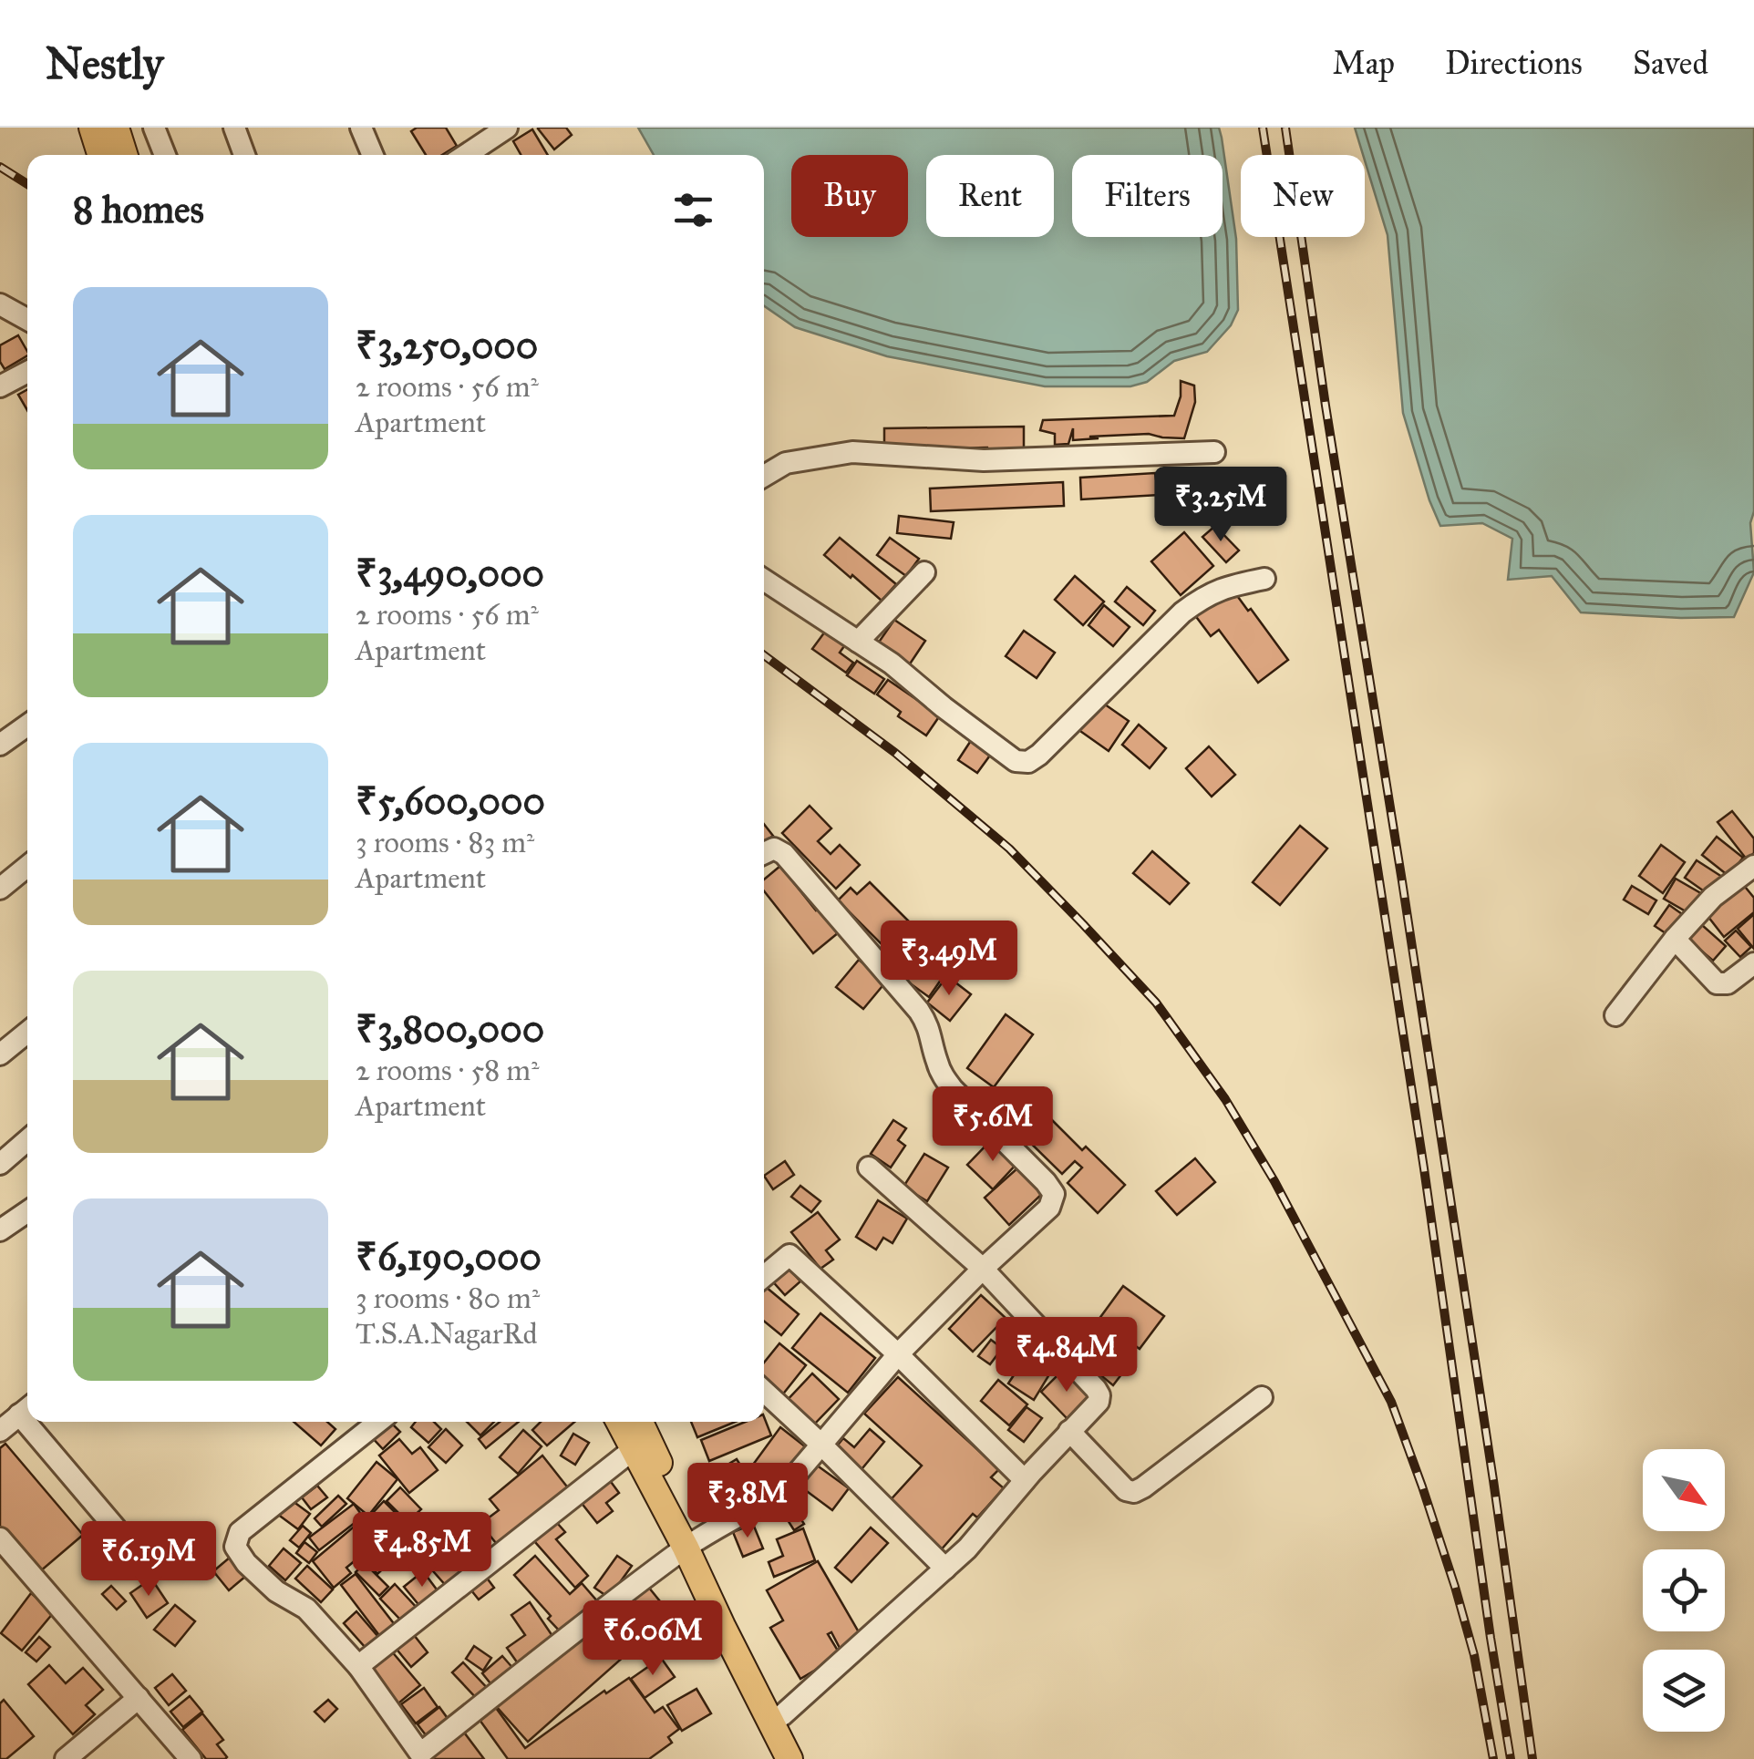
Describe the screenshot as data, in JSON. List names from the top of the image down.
{
  "north": "bottom right",
  "page": {
    "header": "Nestly",
    "nav": ["Map", "Directions", "Saved"],
    "chip": [
      "Buy",
      "Rent",
      "Filters",
      "New"
    ],
    "heading": "8 homes",
    "list": [
      {
        "name": "₹3,250,000",
        "note": "2 rooms · 56 m² · Apartment"
      },
      {
        "name": "₹3,490,000",
        "note": "2 rooms · 56 m² · Apartment"
      },
      {
        "name": "₹5,600,000",
        "note": "3 rooms · 83 m² · Apartment"
      },
      {
        "name": "₹3,800,000",
        "note": "2 rooms · 58 m² · Apartment"
      },
      {
        "name": "₹6,190,000",
        "note": "3 rooms · 80 m² · T.S.A.NagarRd"
      }
    ],
    "price": [
      "₹3.25M",
      "₹3.49M",
      "₹5.6M",
      "₹4.84M",
      "₹3.8M",
      "₹4.85M",
      "₹6.19M",
      "₹6.06M"
    ]
  }
}
